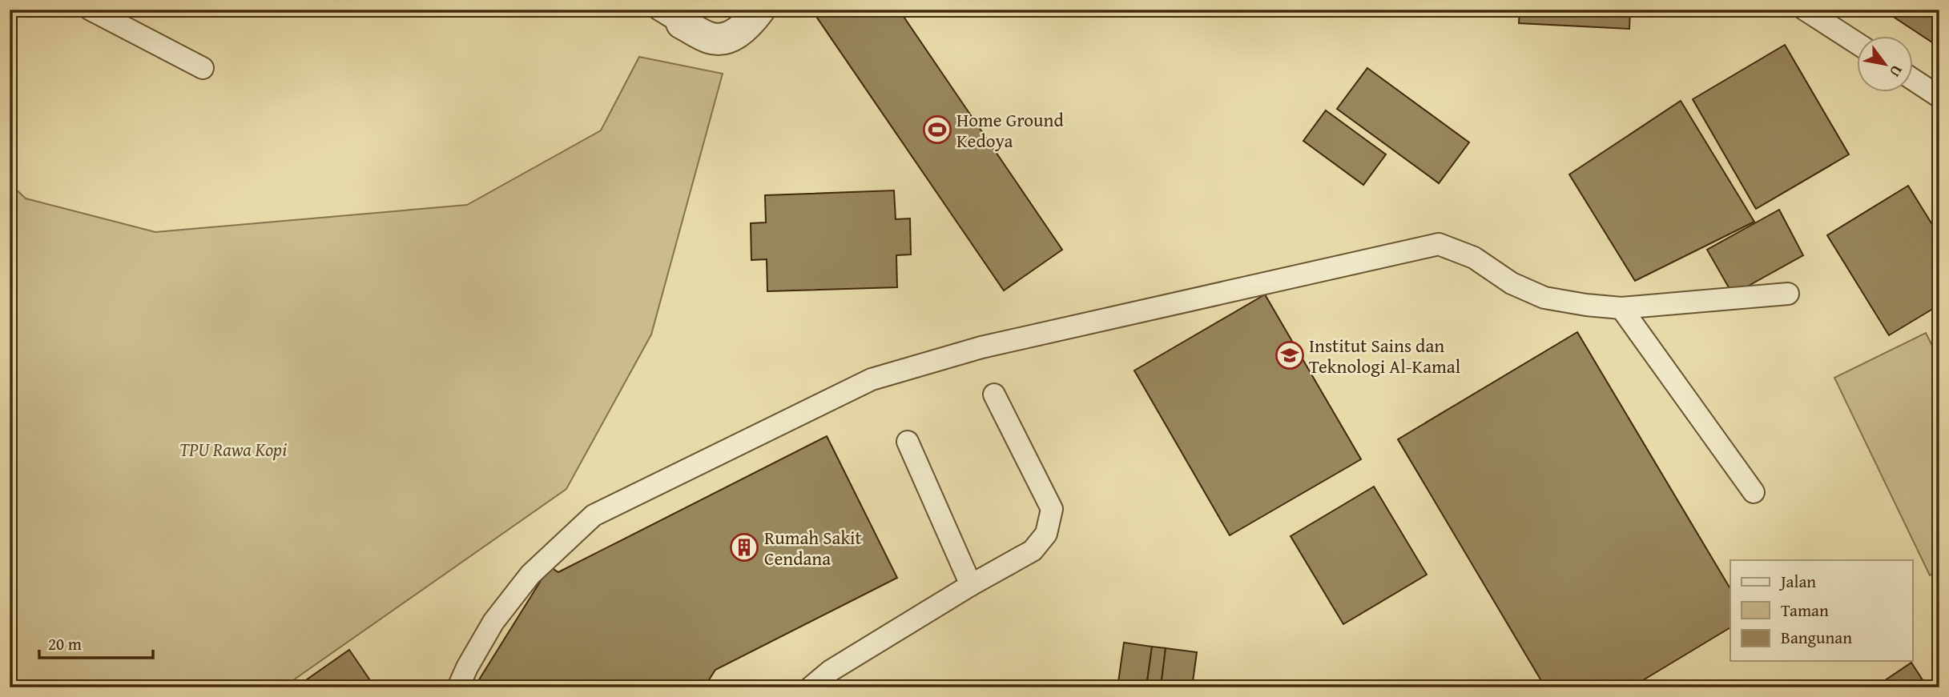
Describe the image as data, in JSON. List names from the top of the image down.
{
  "parks": ["TPU Rawa Kopi"],
  "places": {
    "sports": ["Home Ground Kedoya"],
    "school or university": ["Institut Sains dan Teknologi Al-Kamal"],
    "building": ["Rumah Sakit Cendana"]
  },
  "legend": ["Jalan", "Taman", "Bangunan"],
  "scale_bar": "20 m",
  "north": "bottom right"
}
